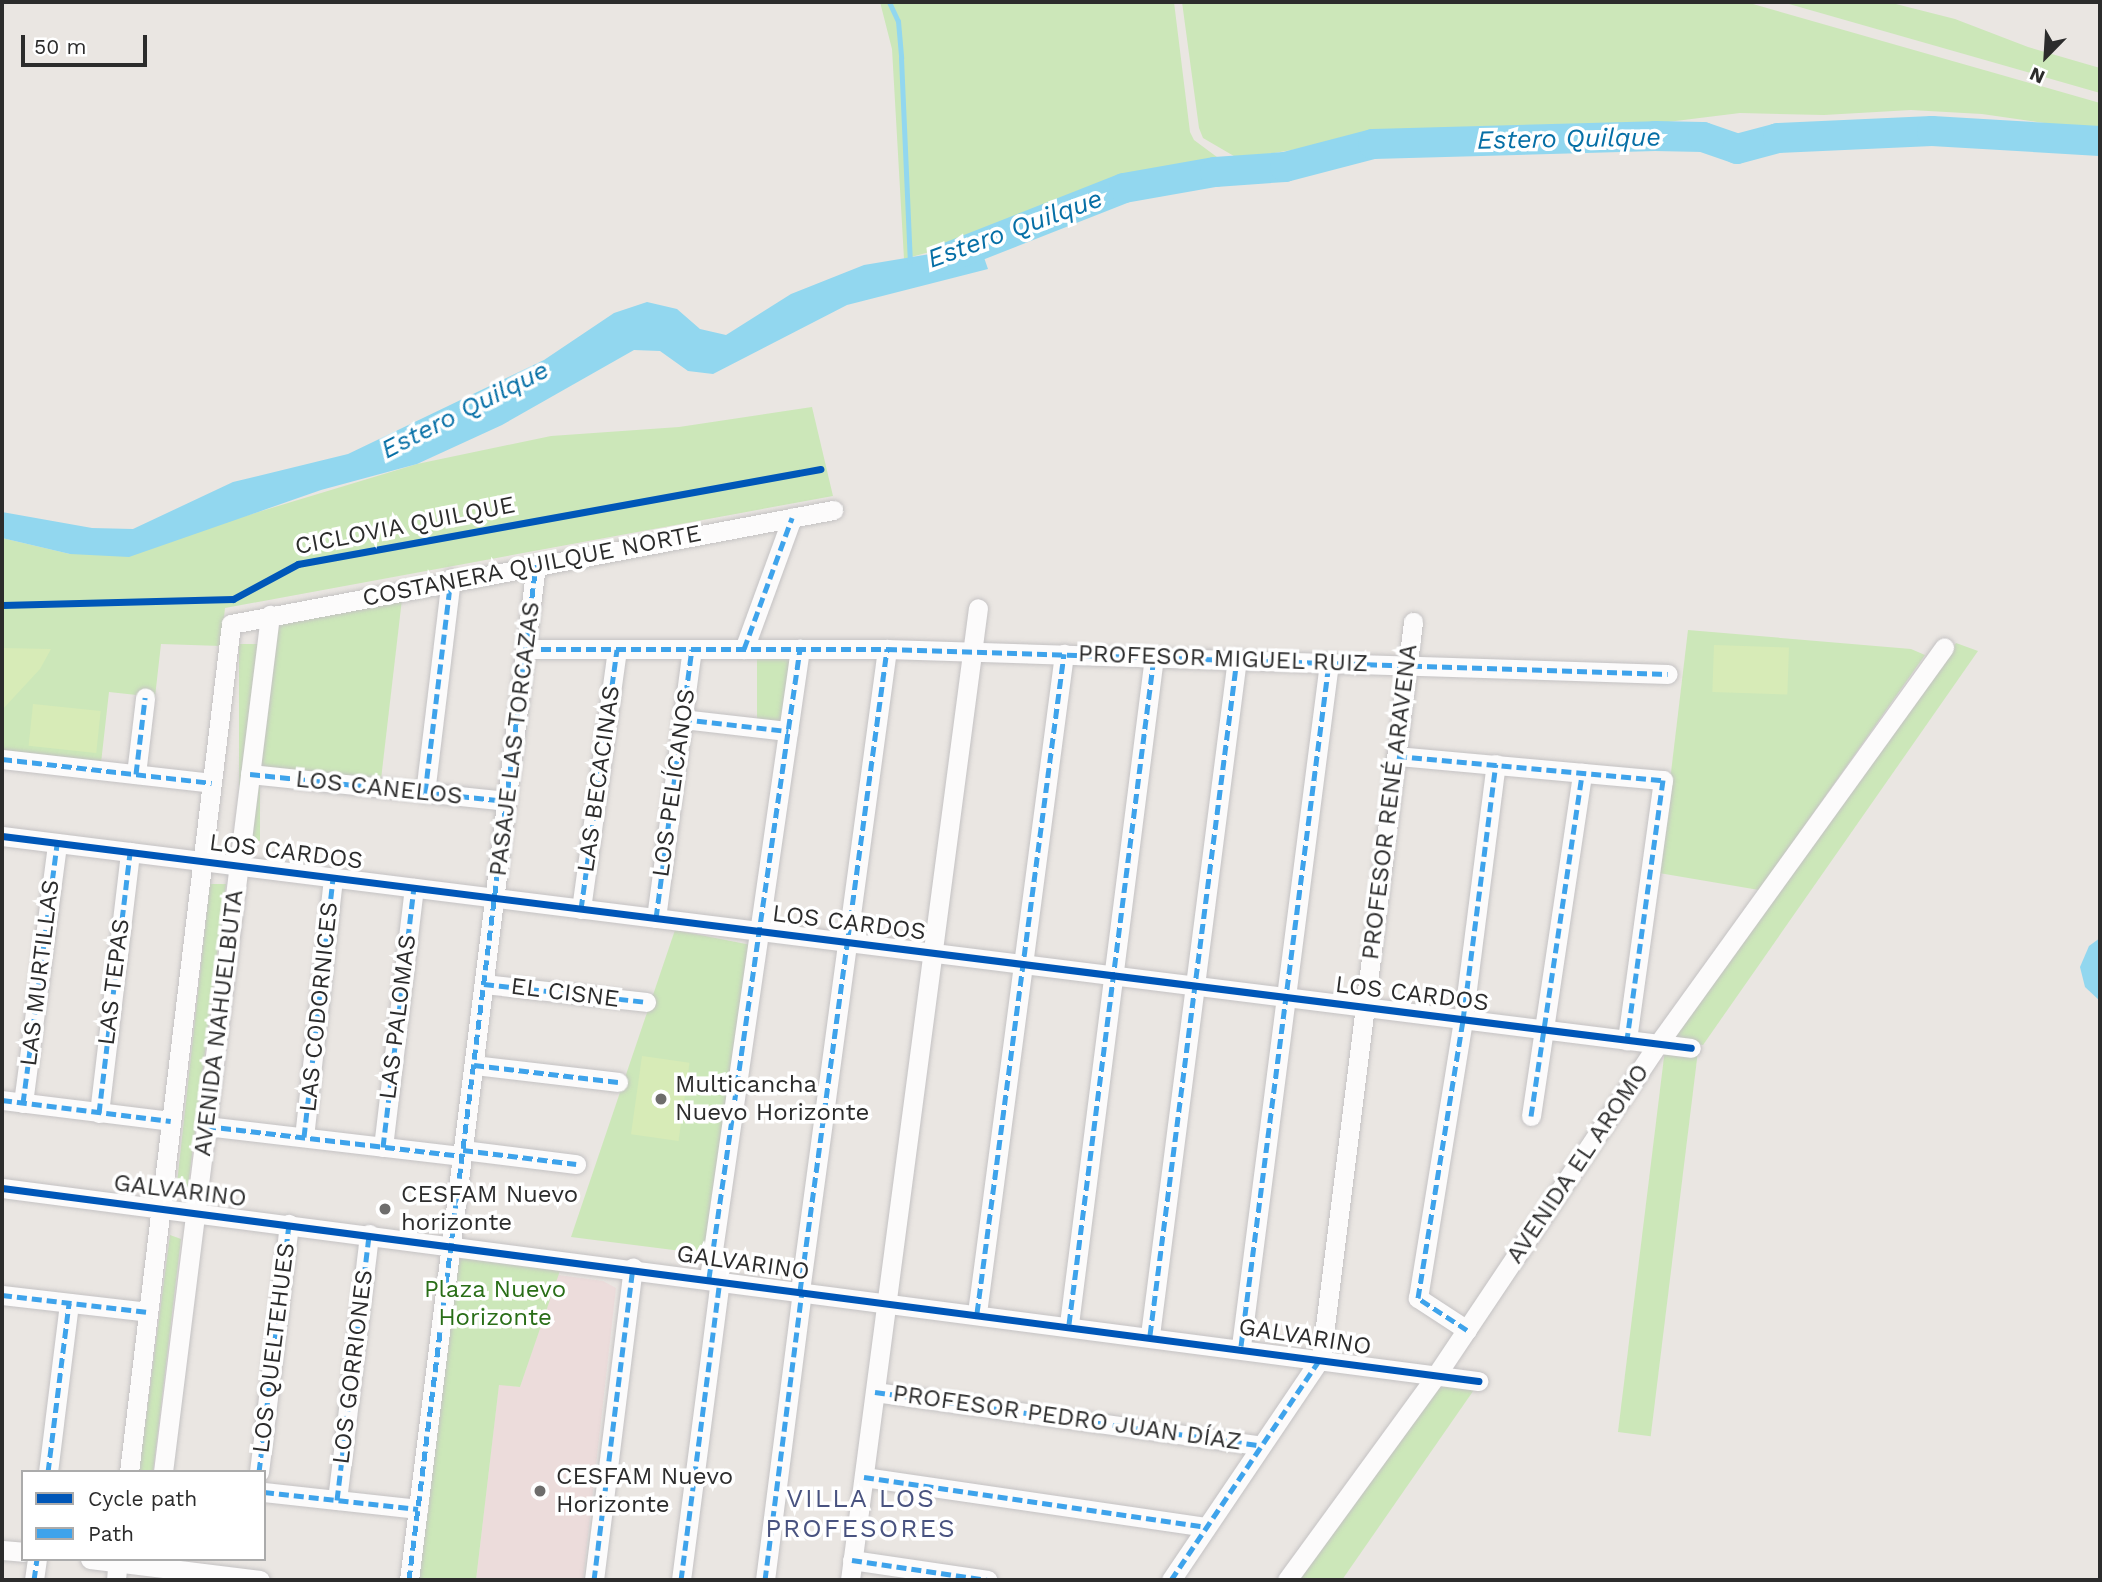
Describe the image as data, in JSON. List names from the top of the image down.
{
  "streets": {
    "street": [
      "COSTANERA QUILQUE NORTE",
      "PROFESOR MIGUEL RUIZ",
      "PASAJE LAS TORCAZAS",
      "LAS BECACINAS",
      "LOS PELÍCANOS",
      "LOS CANELOS",
      "PROFESOR RENÉ ARAVENA",
      "LOS CARDOS",
      "LAS MURTILLAS",
      "LAS TEPAS",
      "EL CISNE",
      "LAS CODORNICES",
      "LAS PALOMAS",
      "AVENIDA NAHUELBUTA",
      "AVENIDA EL AROMO",
      "GALVARINO",
      "LOS QUELTEHUES",
      "LOS GORRIONES",
      "PROFESOR PEDRO JUAN DÍAZ"
    ],
    "cycle path": ["CICLOVIA QUILQUE"]
  },
  "crossings": [
    ["COSTANERA QUILQUE NORTE", "PASAJE LAS TORCAZAS"],
    ["COSTANERA QUILQUE NORTE", "AVENIDA NAHUELBUTA"],
    ["PROFESOR MIGUEL RUIZ", "PASAJE LAS TORCAZAS"],
    ["PROFESOR MIGUEL RUIZ", "LAS BECACINAS"],
    ["PROFESOR MIGUEL RUIZ", "LOS PELÍCANOS"],
    ["PROFESOR MIGUEL RUIZ", "PROFESOR RENÉ ARAVENA"],
    ["PASAJE LAS TORCAZAS", "LOS CANELOS"],
    ["PASAJE LAS TORCAZAS", "LOS CARDOS"],
    ["PASAJE LAS TORCAZAS", "EL CISNE"],
    ["PASAJE LAS TORCAZAS", "GALVARINO"],
    ["LAS BECACINAS", "LOS CARDOS"],
    ["LOS PELÍCANOS", "LOS CARDOS"],
    ["LOS CANELOS", "AVENIDA NAHUELBUTA"],
    ["PROFESOR RENÉ ARAVENA", "LOS CARDOS"],
    ["PROFESOR RENÉ ARAVENA", "GALVARINO"],
    ["LOS CARDOS", "LAS MURTILLAS"],
    ["LOS CARDOS", "LAS TEPAS"],
    ["LOS CARDOS", "LAS CODORNICES"],
    ["LOS CARDOS", "LAS PALOMAS"],
    ["LOS CARDOS", "AVENIDA NAHUELBUTA"],
    ["LOS CARDOS", "AVENIDA EL AROMO"],
    ["AVENIDA NAHUELBUTA", "GALVARINO"],
    ["AVENIDA EL AROMO", "GALVARINO"],
    ["GALVARINO", "LOS QUELTEHUES"],
    ["GALVARINO", "LOS GORRIONES"]
  ],
  "districts": ["VILLA LOS PROFESORES"],
  "water": ["Estero Quilque"],
  "parks": ["Plaza Nuevo Horizonte"],
  "places": ["Multicancha Nuevo Horizonte", "CESFAM Nuevo horizonte", "CESFAM Nuevo Horizonte"],
  "legend": ["Cycle path", "Path"],
  "scale_bar": "50 m",
  "north": "bottom left"
}
